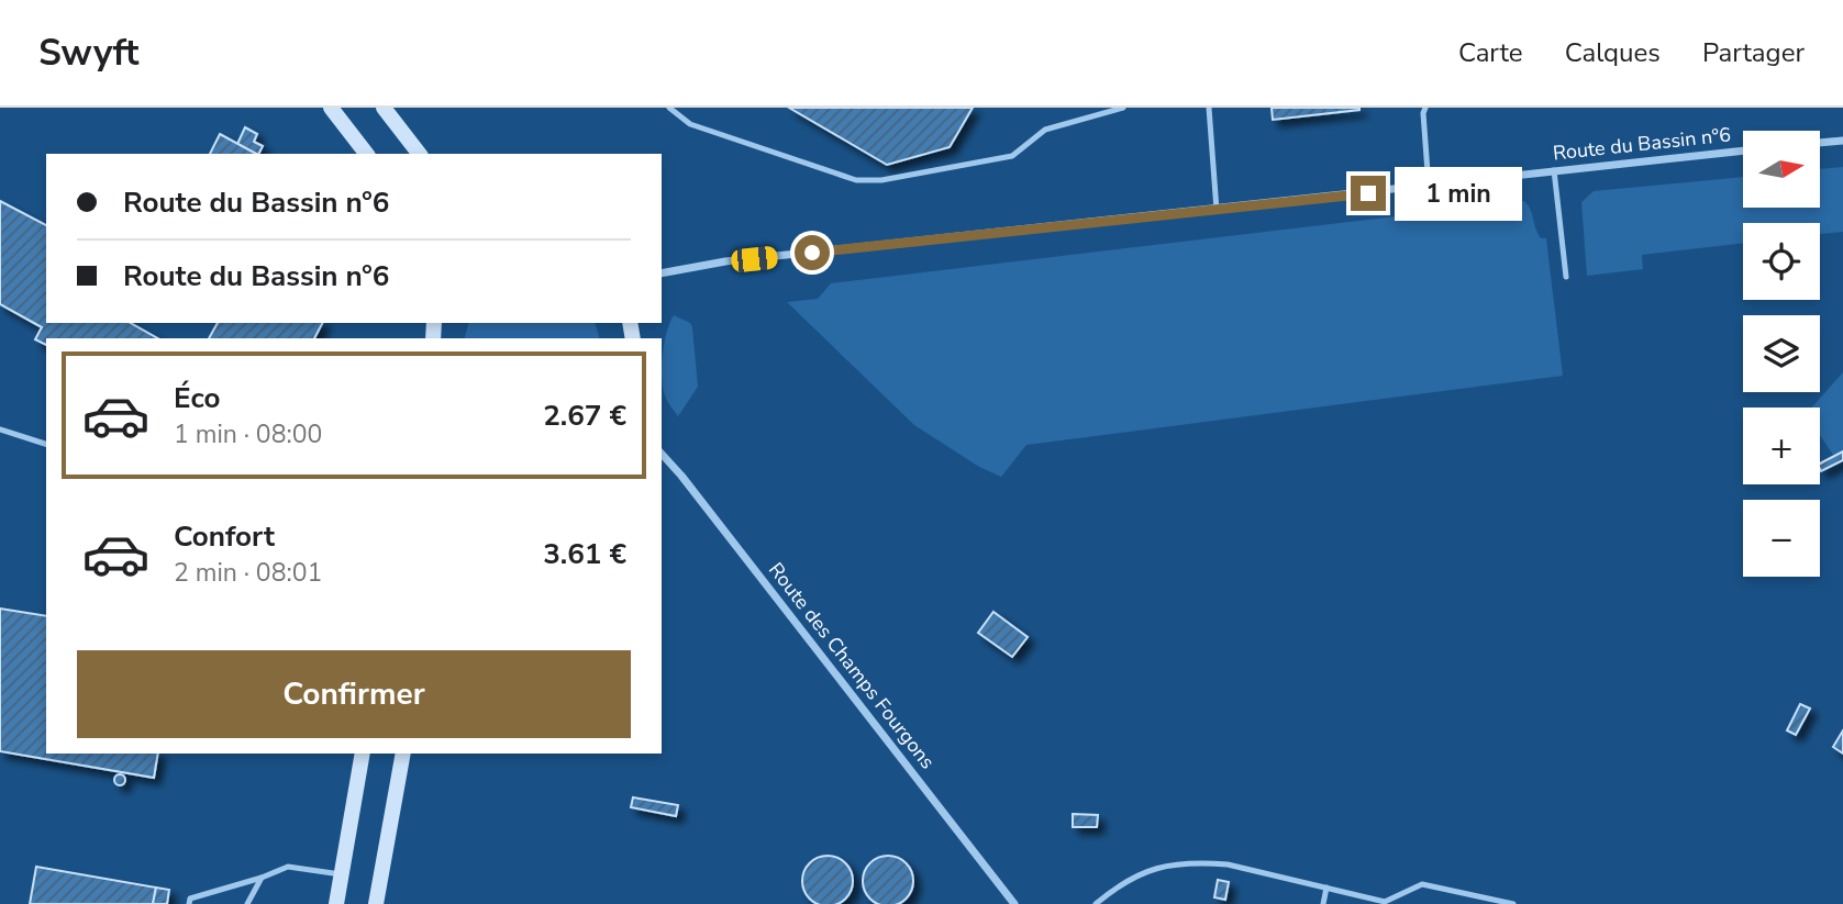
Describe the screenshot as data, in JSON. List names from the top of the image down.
{
  "streets": {
    "street": ["Route du Bassin n°6", "Route des Champs Fourgons"]
  },
  "north": "right",
  "page": {
    "header": "Swyft",
    "nav": ["Carte", "Calques", "Partager"],
    "map_buttons": ["+", "−"],
    "banner": ["Route du Bassin n°6", "Route du Bassin n°6"],
    "bubble": "1 min",
    "list": [
      {
        "name": "Éco",
        "note": "1 min · 08:00",
        "value": "2.67 €"
      },
      {
        "name": "Confort",
        "note": "2 min · 08:01",
        "value": "3.61 €"
      }
    ],
    "buttons": "Confirmer"
  }
}
